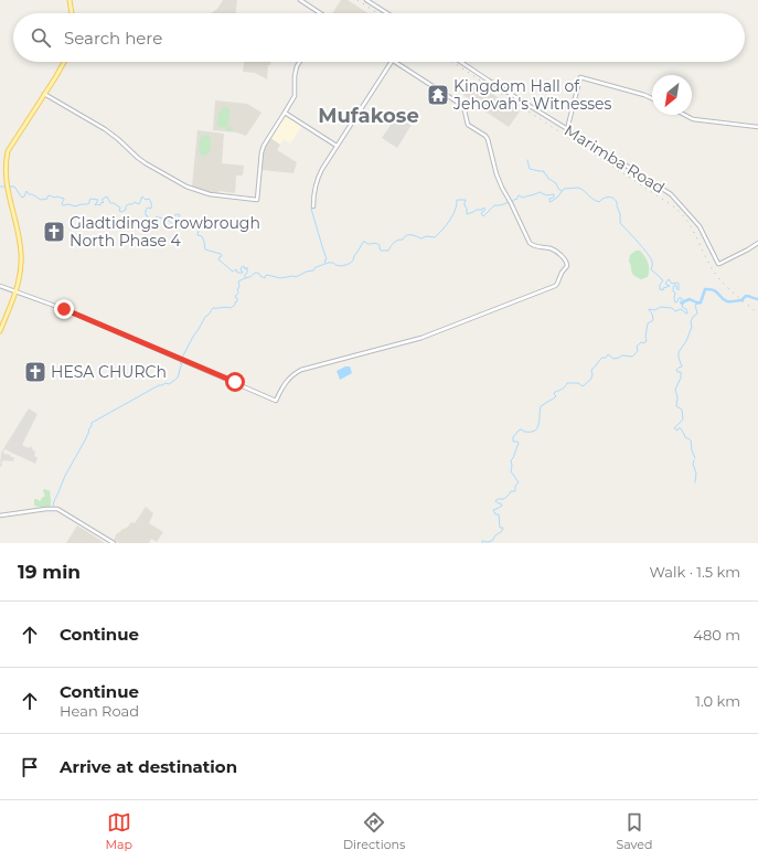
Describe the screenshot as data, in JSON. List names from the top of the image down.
{
  "streets": {
    "street": ["Marimba Road"]
  },
  "districts": ["Mufakose"],
  "places": {
    "temple": ["Kingdom Hall of Jehovah's Witnesses"],
    "church": ["Gladtidings Crowbrough North Phase 4", "HESA CHURCh"]
  },
  "north": "bottom left",
  "page": {
    "search": "Search here",
    "heading": ["19 min", "Walk · 1.5 km"],
    "list": [
      ["Continue", "480 m"],
      ["Continue", "Hean Road", "1.0 km"],
      "Arrive at destination"
    ],
    "nav": ["Map", "Directions", "Saved"]
  }
}
